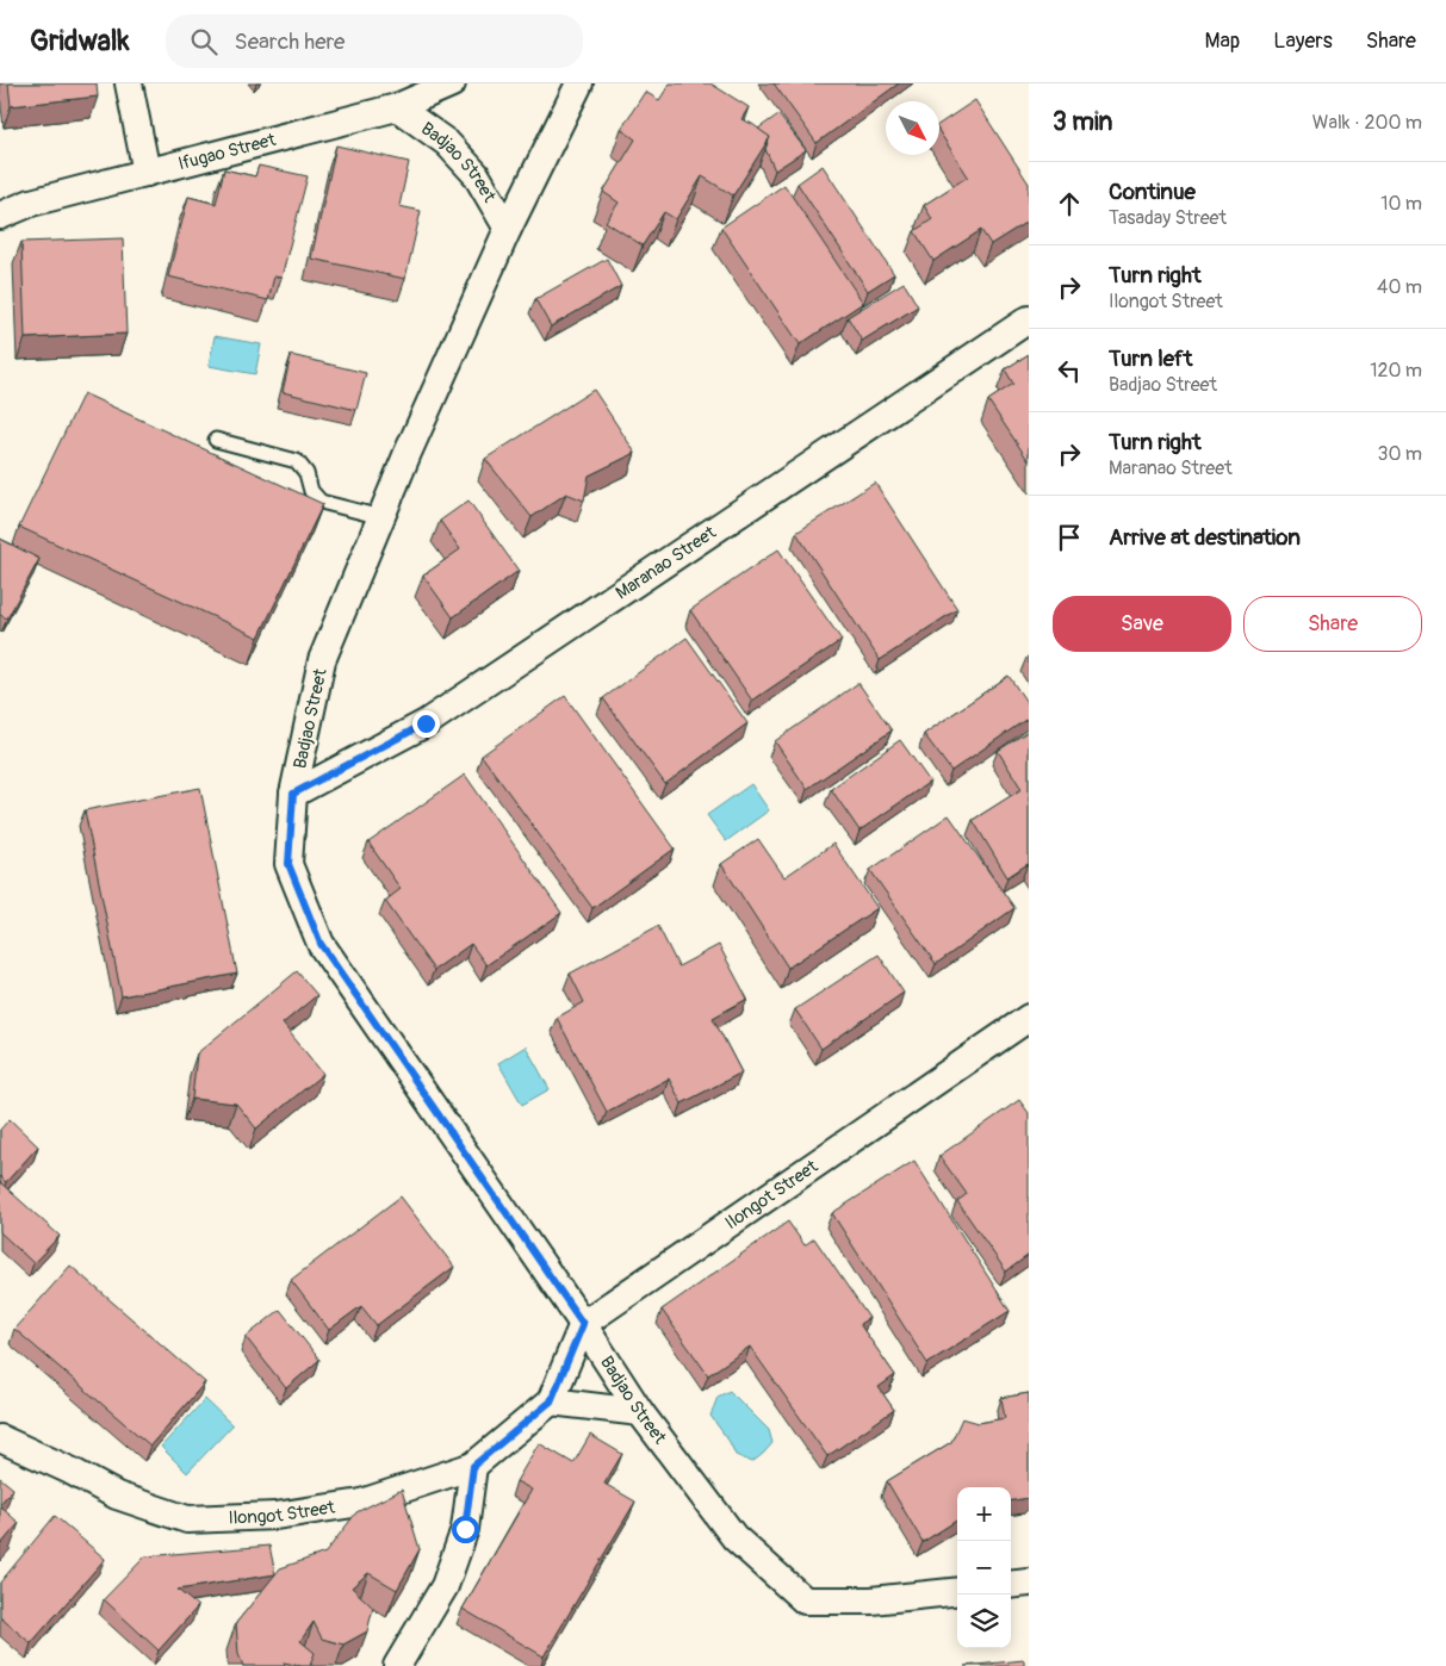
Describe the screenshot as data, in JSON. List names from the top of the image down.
{
  "streets": {
    "street": [
      "Ifugao Street",
      "Badjao Street",
      "Maranao Street",
      "Ilongot Street"
    ]
  },
  "crossings": [
    ["Ifugao Street", "Badjao Street"],
    ["Badjao Street", "Maranao Street"],
    ["Badjao Street", "Ilongot Street"]
  ],
  "north": "bottom right",
  "page": {
    "header": "Gridwalk",
    "search": "Search here",
    "nav": ["Map", "Layers", "Share"],
    "heading": ["3 min", "Walk · 200 m"],
    "list": [
      ["Continue", "Tasaday Street", "10 m"],
      ["Turn right", "Ilongot Street", "40 m"],
      ["Turn left", "Badjao Street", "120 m"],
      ["Turn right", "Maranao Street", "30 m"],
      "Arrive at destination"
    ],
    "buttons": ["Save", "Share"],
    "map_buttons": ["+", "−"]
  }
}
